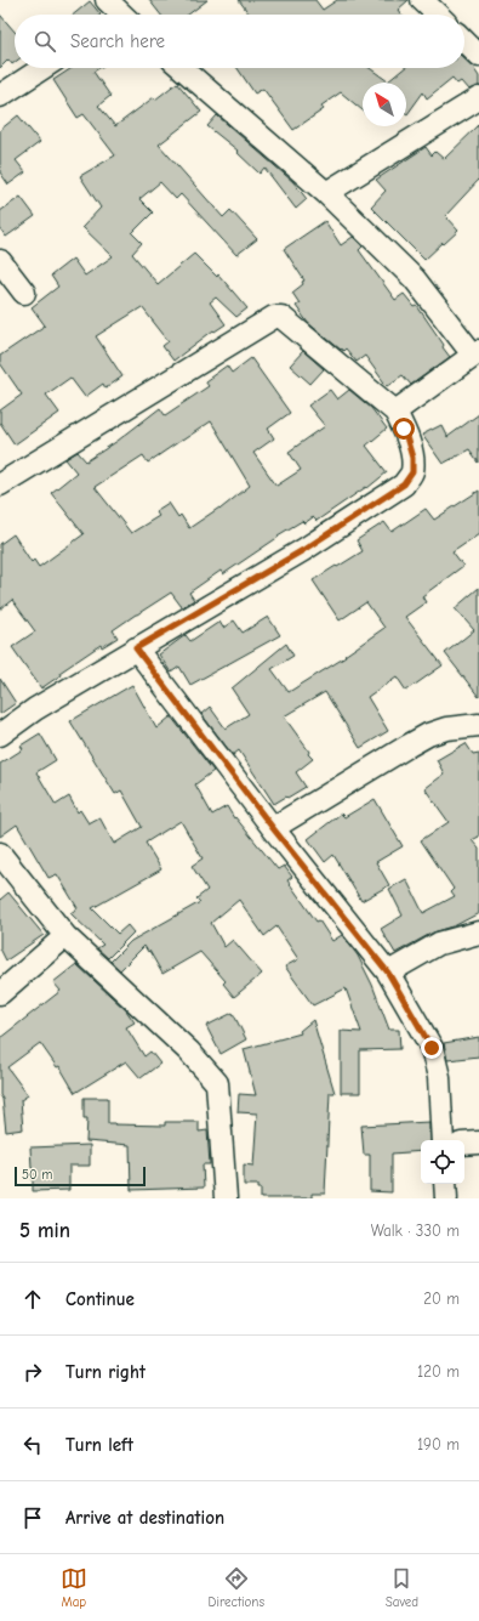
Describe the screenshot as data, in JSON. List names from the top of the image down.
{
  "scale_bar": "50 m",
  "north": "top left",
  "page": {
    "search": "Search here",
    "scale": "50 m",
    "heading": ["5 min", "Walk · 330 m"],
    "list": [
      ["Continue", "20 m"],
      ["Turn right", "120 m"],
      ["Turn left", "190 m"],
      "Arrive at destination"
    ],
    "nav": ["Map", "Directions", "Saved"]
  }
}
